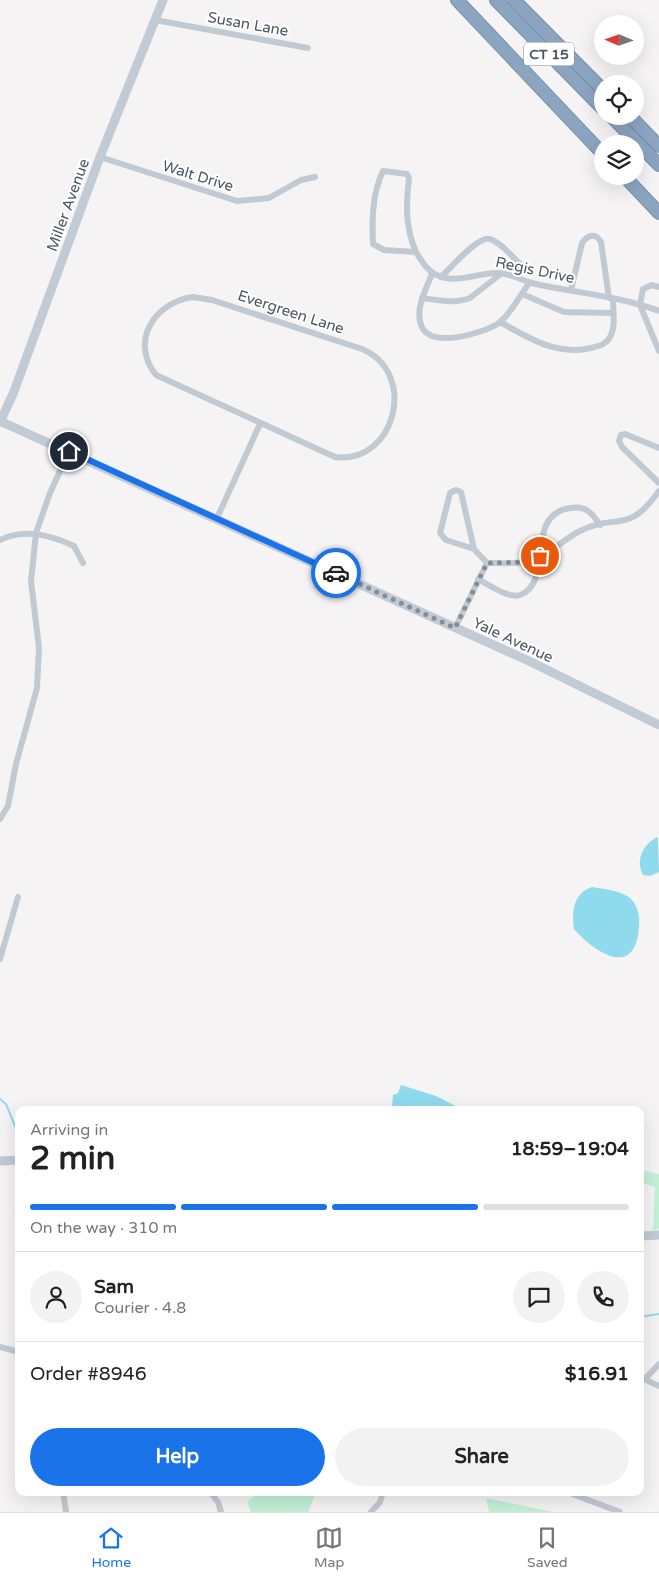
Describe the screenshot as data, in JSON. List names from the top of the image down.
{
  "streets": {
    "highway": ["CT 15"],
    "street": [
      "Susan Lane",
      "Walt Drive",
      "Miller Avenue",
      "Regis Drive",
      "Evergreen Lane",
      "Yale Avenue"
    ]
  },
  "crossings": [
    ["Susan Lane", "Miller Avenue"],
    ["Walt Drive", "Miller Avenue"],
    ["Miller Avenue", "Yale Avenue"]
  ],
  "north": "left",
  "page": {
    "heading": ["2 min", "Arriving in", "18:59–19:04"],
    "panel": [
      "Sam",
      "Courier · 4.8",
      "Order #8946",
      "$16.91"
    ],
    "bar": "On the way · 310 m",
    "buttons": ["Help", "Share"],
    "tabs": ["Home", "Map", "Saved"]
  }
}
